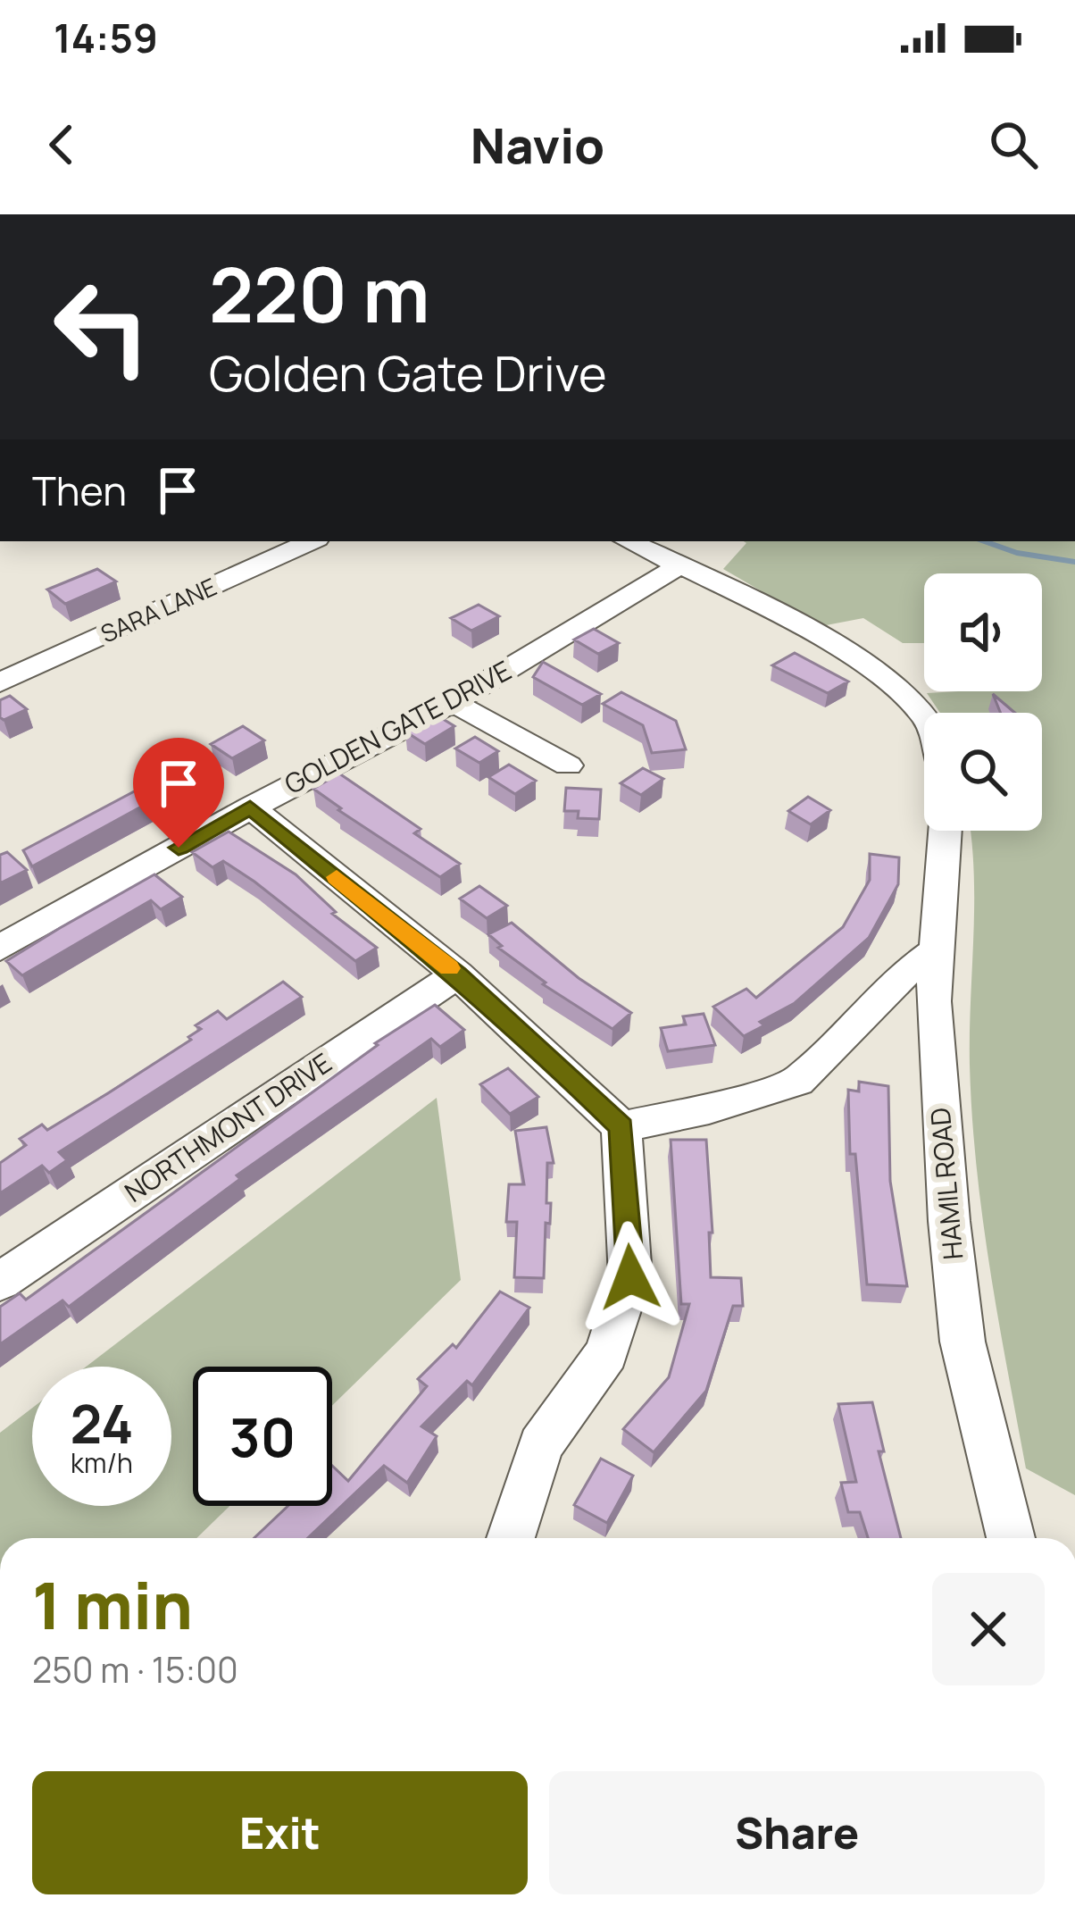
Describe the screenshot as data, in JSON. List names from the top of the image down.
{
  "streets": {
    "street": [
      "SARA LANE",
      "GOLDEN GATE DRIVE",
      "NORTHMONT DRIVE",
      "HAMIL ROAD"
    ]
  },
  "page": {
    "status": "14:59",
    "header": "Navio",
    "turn": ["220 m", "Golden Gate Drive"],
    "then": "Then",
    "speed": "24 km/h",
    "limit": "30",
    "heading": ["1 min", "250 m · 15:00"],
    "buttons": ["Exit", "Share"]
  }
}
